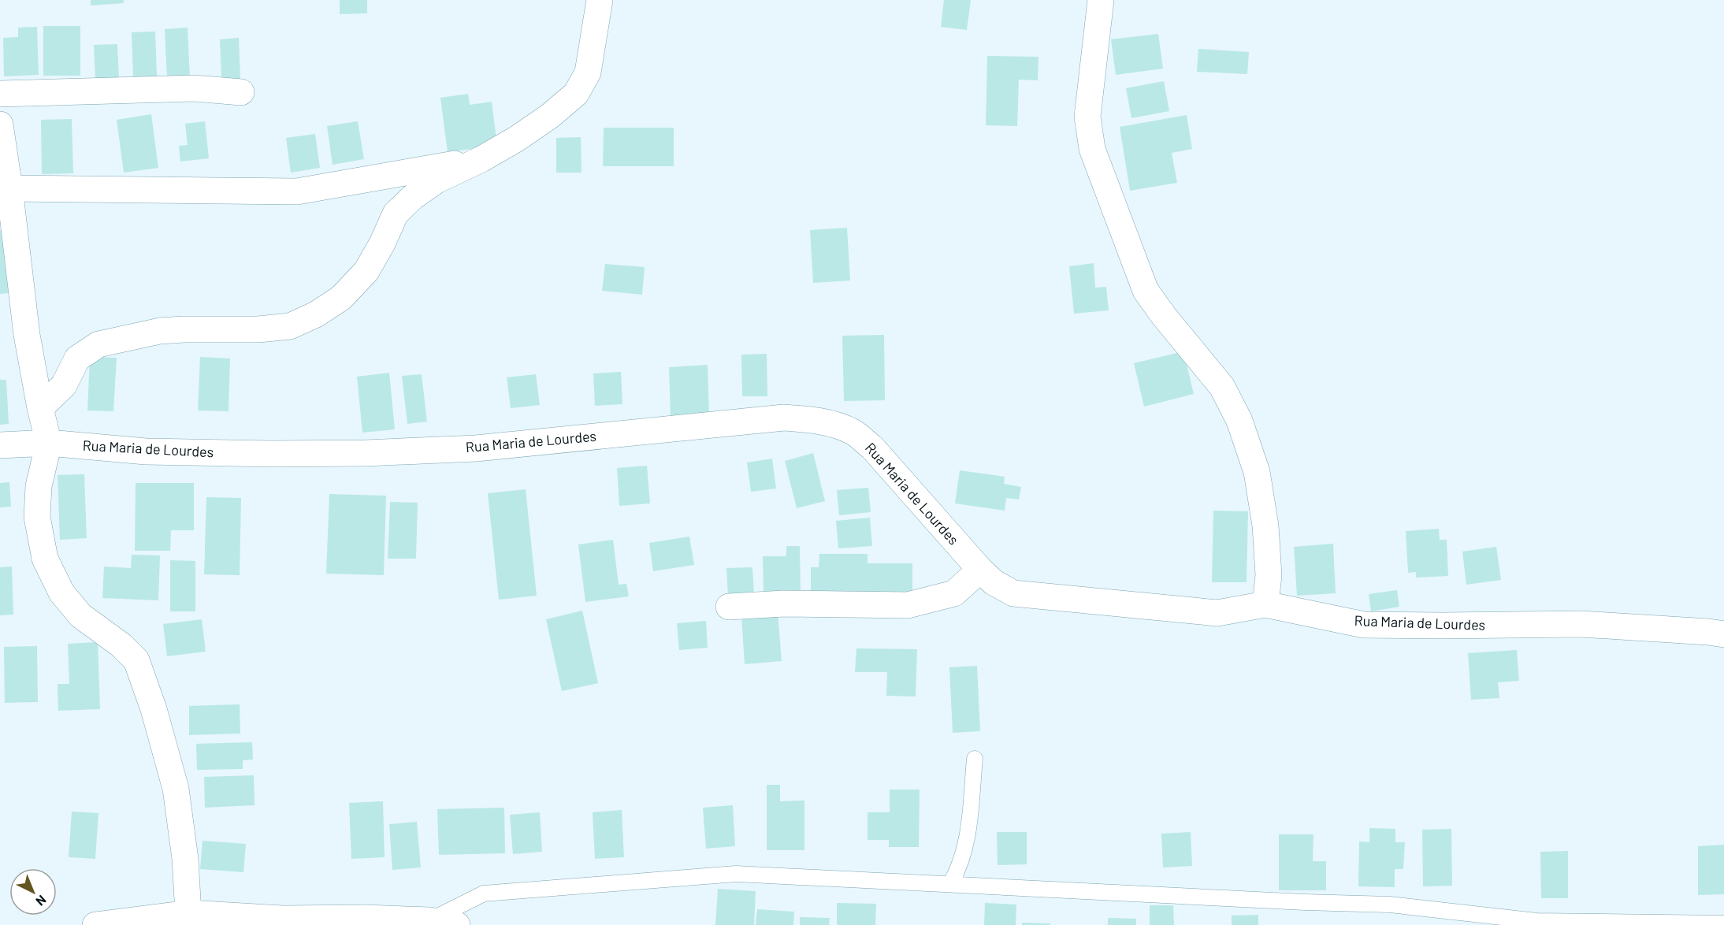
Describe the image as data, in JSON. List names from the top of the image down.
{
  "streets": {
    "street": ["Rua Maria de Lourdes"]
  },
  "north": "bottom right"
}
